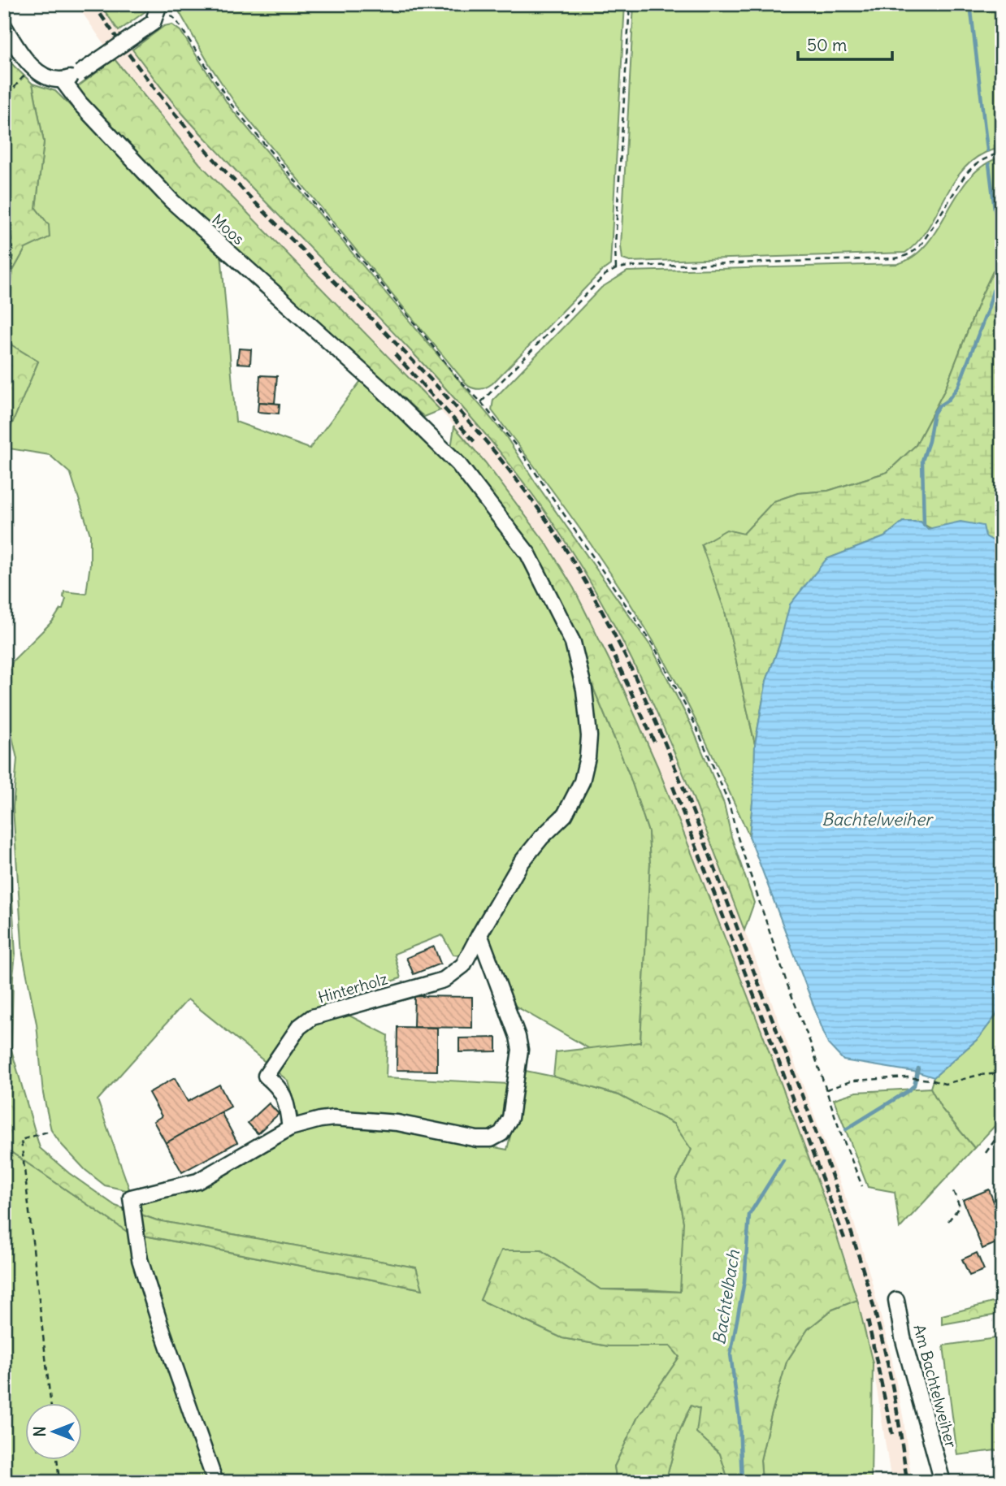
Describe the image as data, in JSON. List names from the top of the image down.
{
  "streets": {
    "street": ["Moos", "Hinterholz", "Am Bachtelweiher"]
  },
  "crossings": [
    ["Moos", "Hinterholz"]
  ],
  "water": ["Bachtelweiher", "Bachtelbach"],
  "scale_bar": "50 m",
  "north": "left"
}
